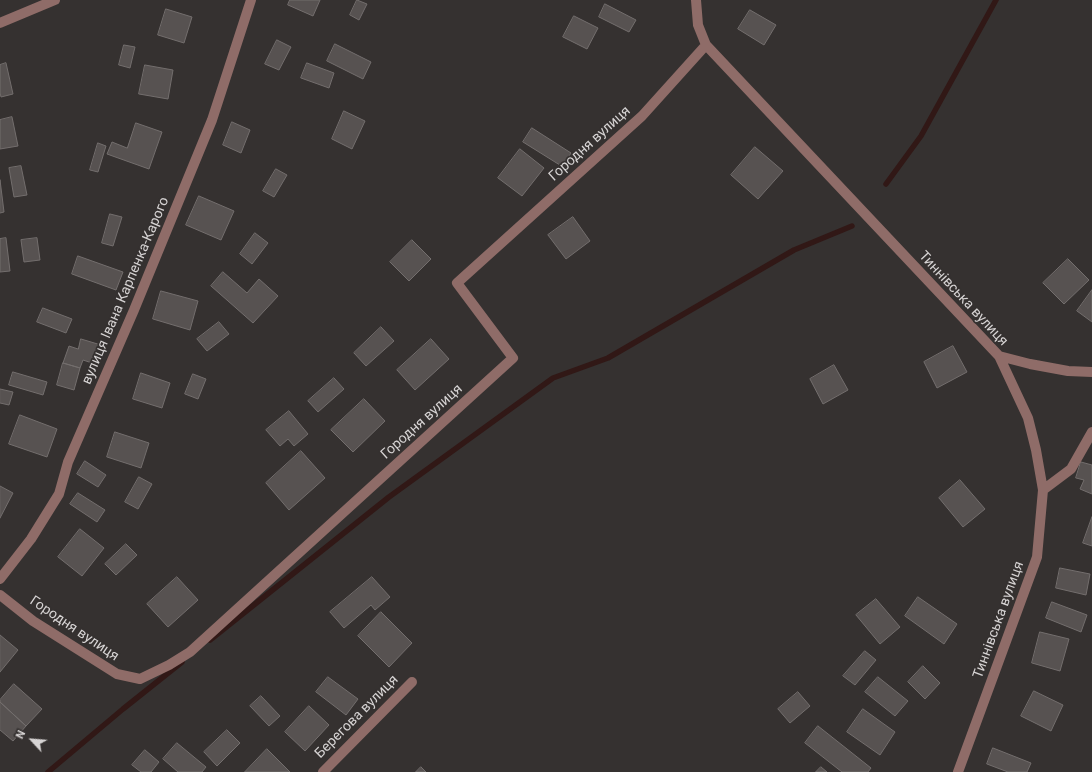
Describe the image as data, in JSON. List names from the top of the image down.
{
  "streets": {
    "street": [
      "Городня вулиця",
      "вулиця Івана Карпенка-Карого",
      "Тиннівська вулиця",
      "Берегова вулиця"
    ]
  },
  "crossings": [
    ["Городня вулиця", "Тиннівська вулиця"]
  ],
  "north": "top left"
}
